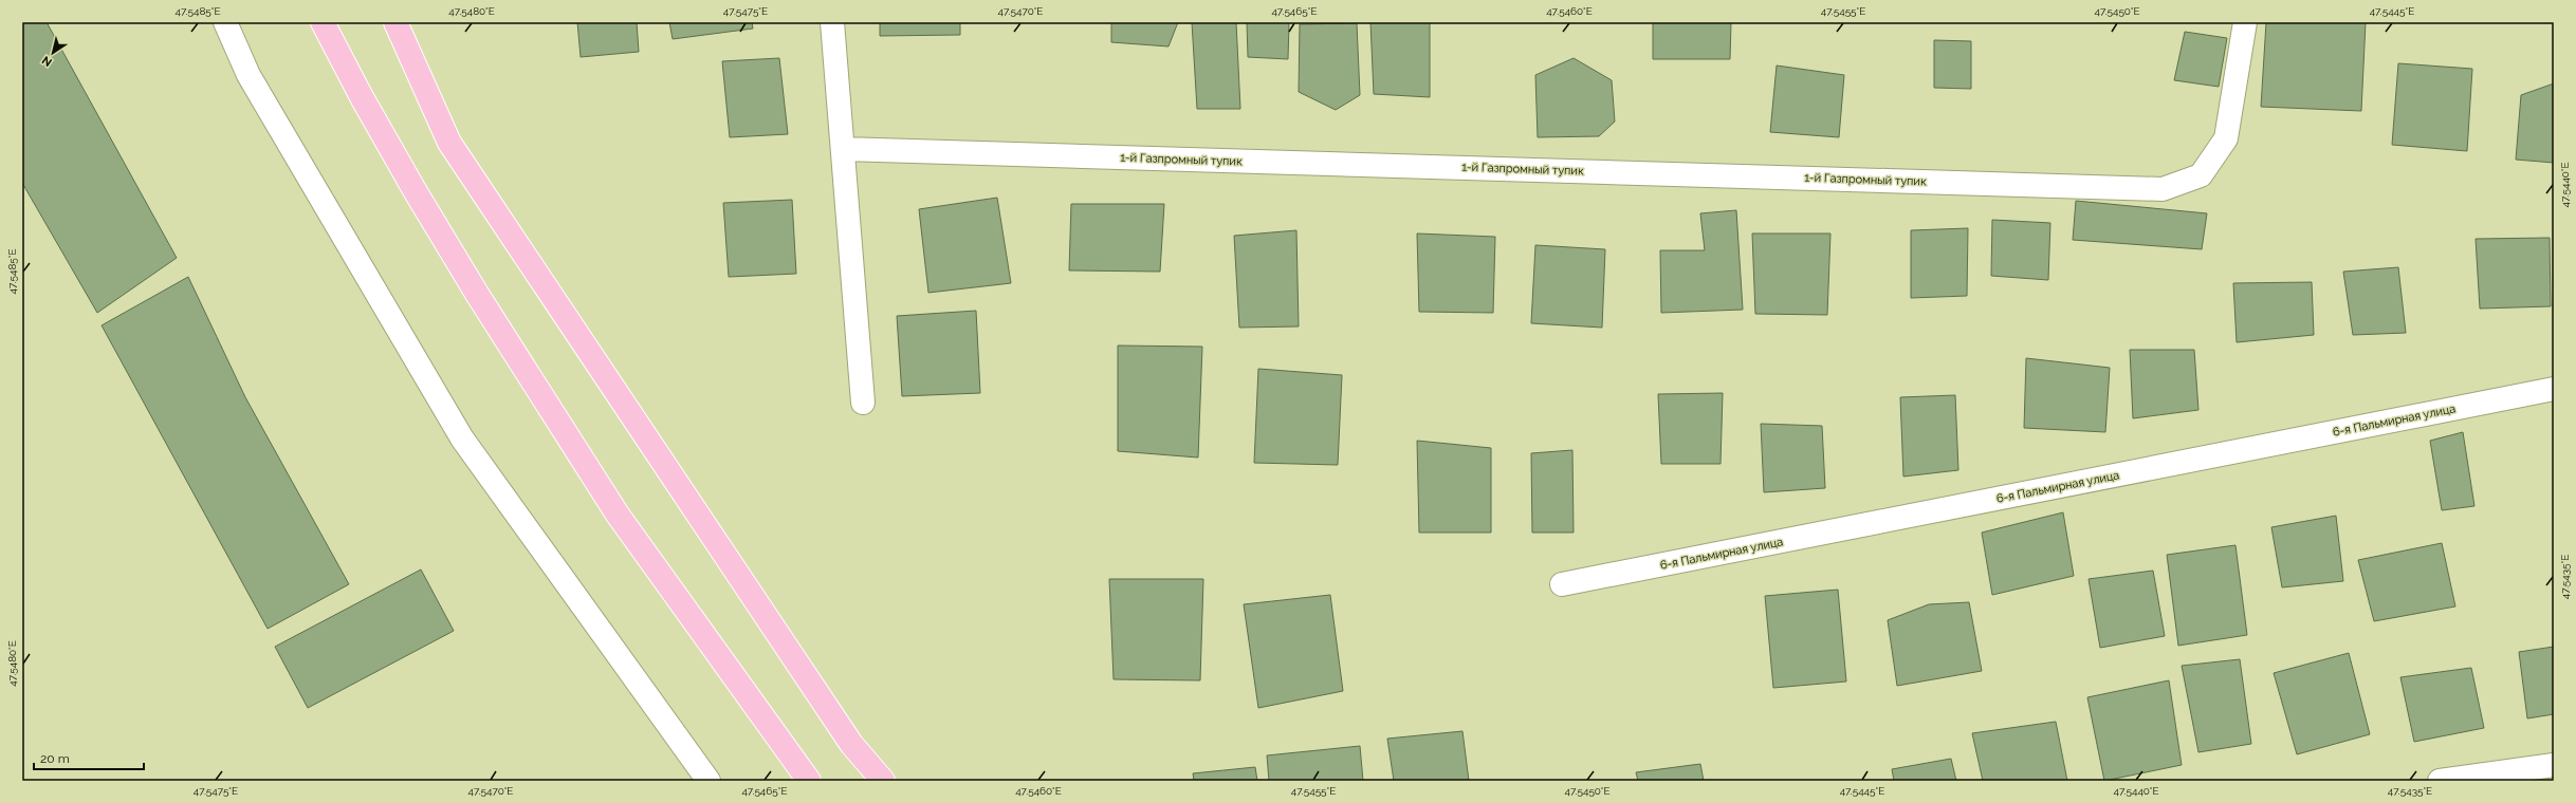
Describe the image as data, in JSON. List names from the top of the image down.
{
  "streets": {
    "street": ["1-й Газпромный тупик", "6-я Пальмирная улица"]
  },
  "scale_bar": "20 m",
  "north": "bottom left",
  "coordinates": [
    "47.5485°E",
    "47.5480°E",
    "47.5475°E",
    "47.5470°E",
    "47.5465°E",
    "47.5460°E",
    "47.5455°E",
    "47.5450°E",
    "47.5445°E",
    "47.5440°E",
    "47.5435°E"
  ]
}
